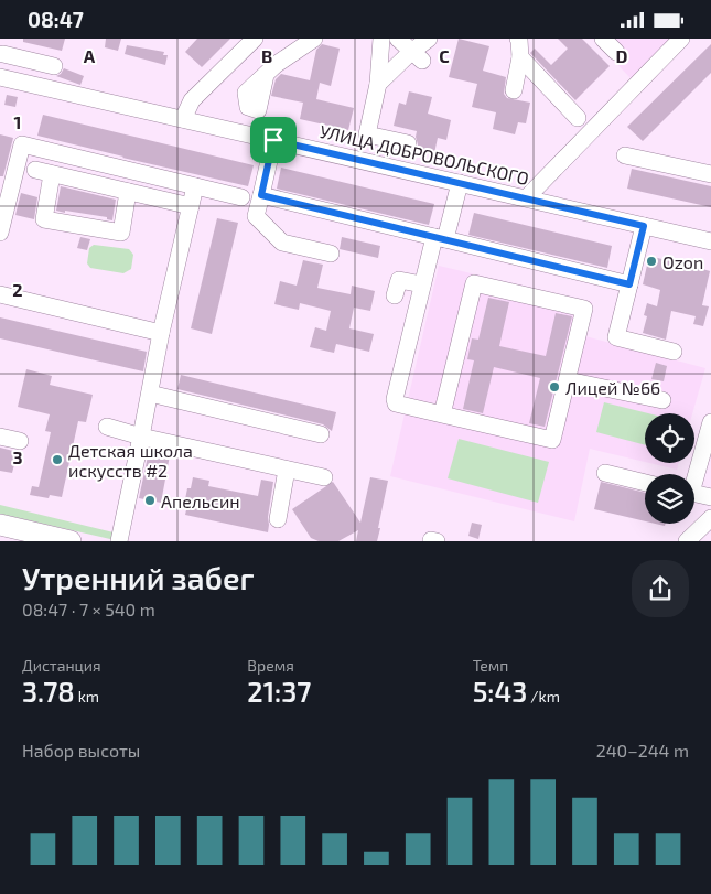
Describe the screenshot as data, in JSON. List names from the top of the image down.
{
  "streets": {
    "street": ["УЛИЦА ДОБРОВОЛЬСКОГО"]
  },
  "places": [
    "Ozon",
    "Лицей №66",
    "Детская школа искусств #2",
    "Апельсин"
  ],
  "page": {
    "status": "08:47",
    "heading": ["Утренний забег", "08:47 · 7 × 540 m"],
    "stats": [
      ["Дистанция", "3.78 km"],
      ["Время", "21:37"],
      ["Темп", "5:43 /km"]
    ],
    "chart": ["Набор высоты", "240–244 m"]
  },
  "grid": {
    "columns": [
      "A",
      "B",
      "C",
      "D"
    ],
    "rows": ["1", "2", "3"]
  }
}
